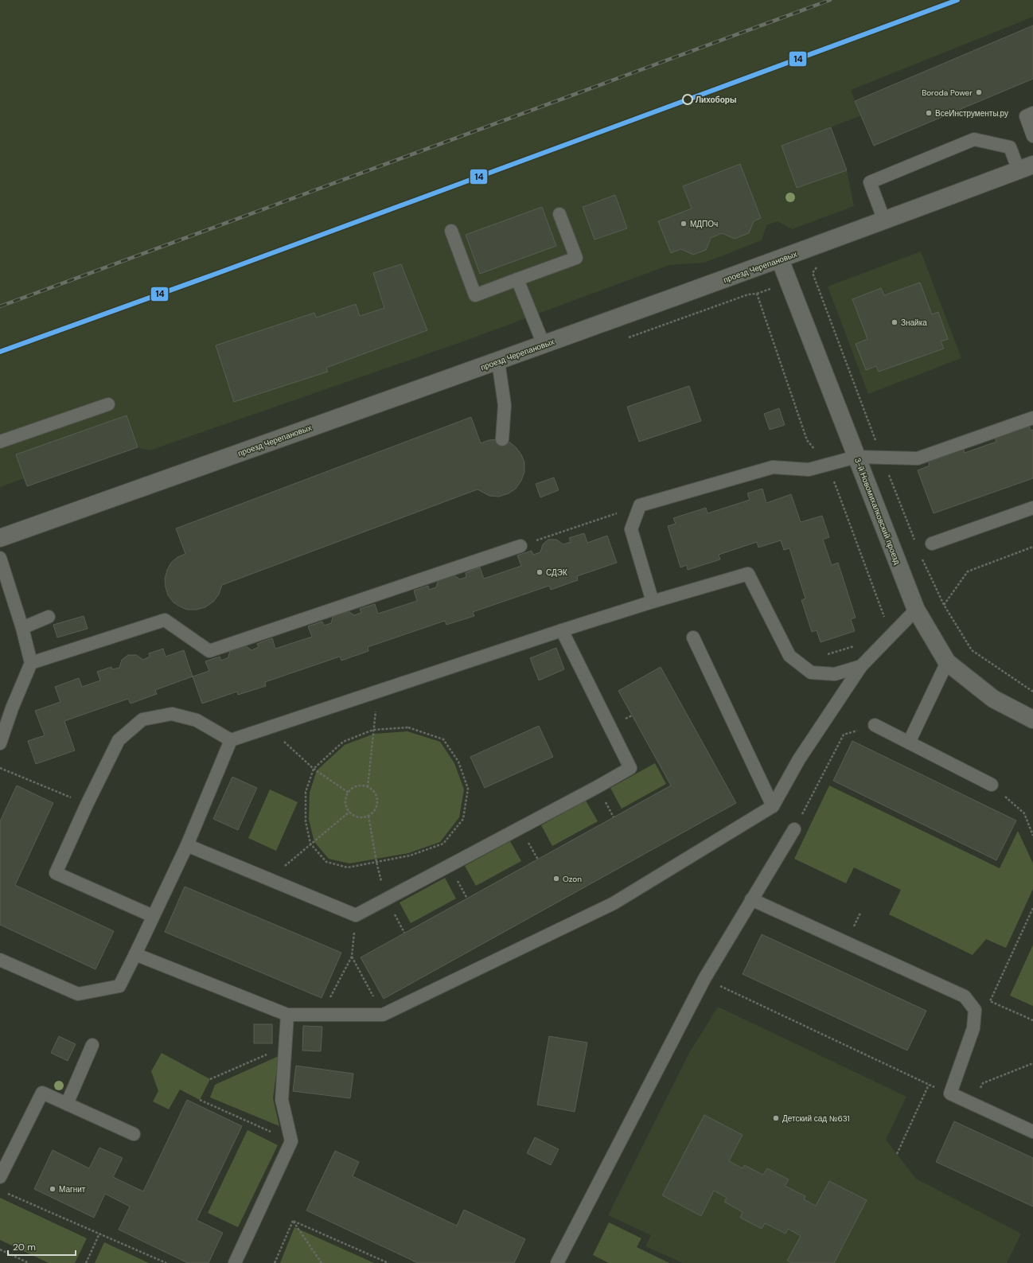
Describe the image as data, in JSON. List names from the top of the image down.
{
  "streets": {
    "street": ["проезд Черепановых", "3-й Новомихалковский проезд"]
  },
  "crossings": [
    ["проезд Черепановых", "3-й Новомихалковский проезд"]
  ],
  "places": [
    "Boroda Power",
    "Лихоборы",
    "ВсеИнструменты.ру",
    "МДПОч",
    "Знайка",
    "СДЭК",
    "Ozon",
    "Детский сад №631",
    "Магнит"
  ],
  "lines": ["transit line 14"],
  "scale_bar": "20 m"
}
